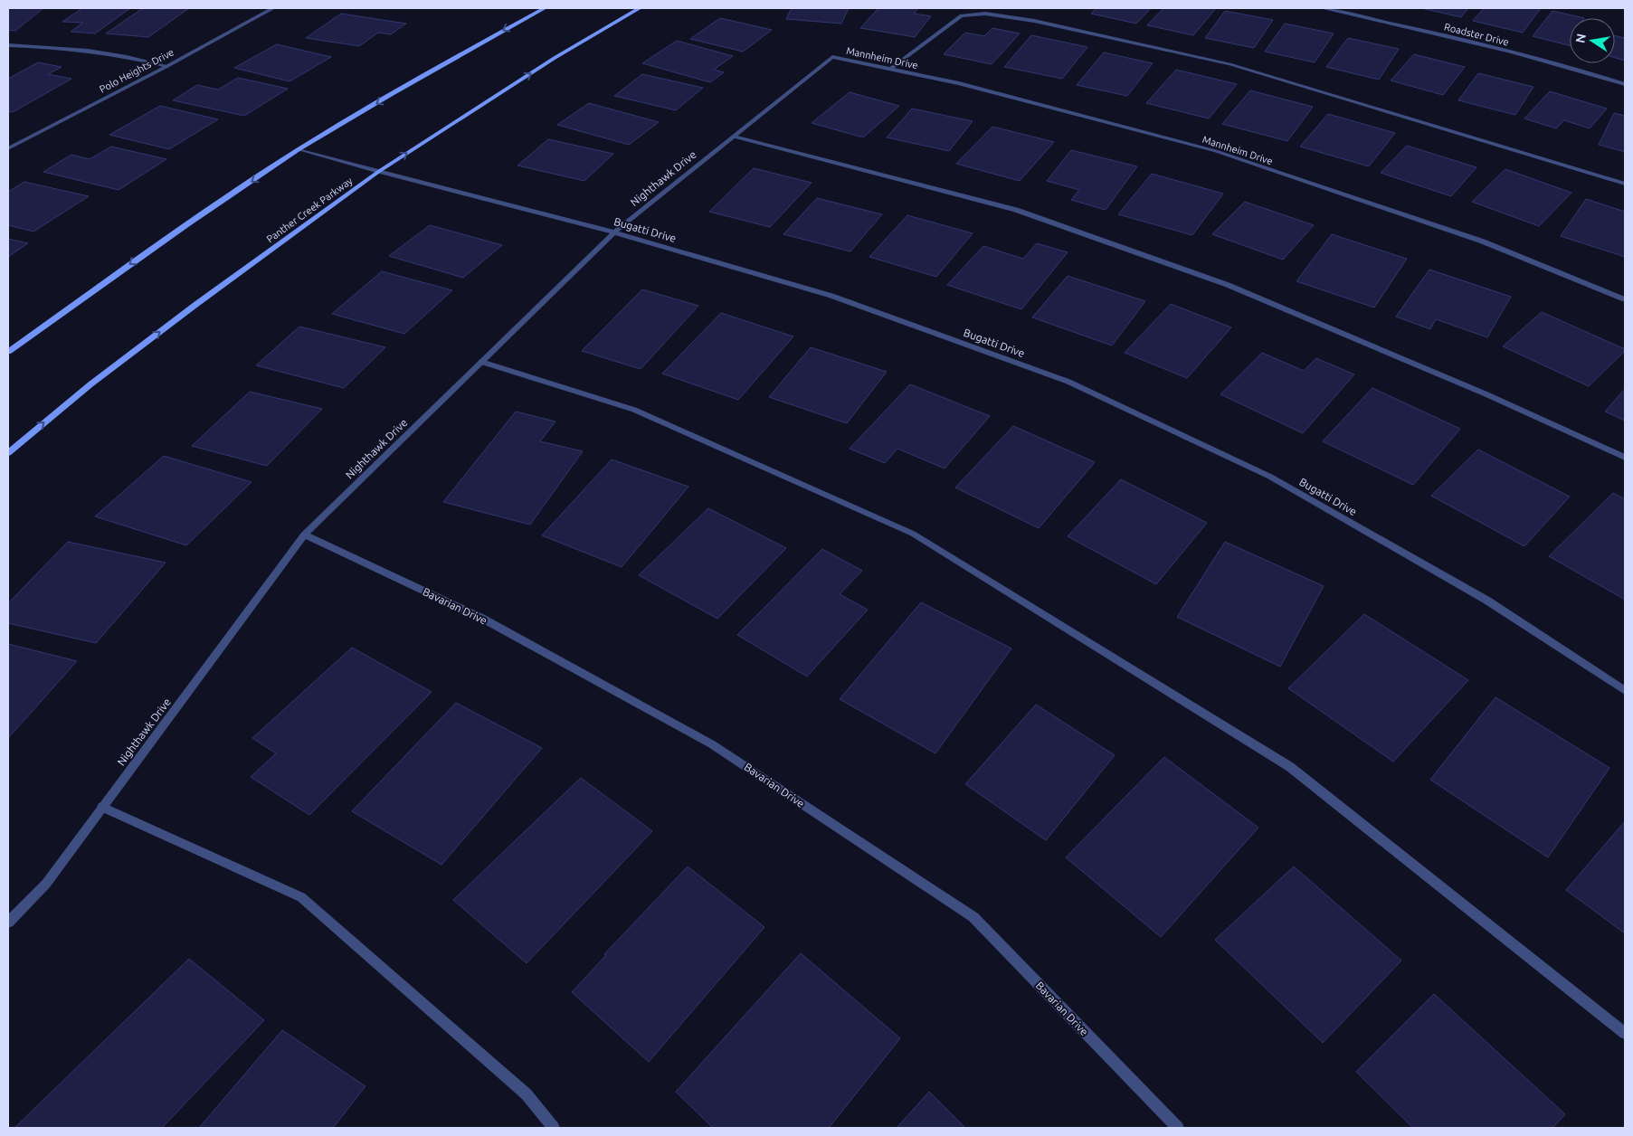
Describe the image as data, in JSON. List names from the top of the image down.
{
  "streets": {
    "main road": ["Panther Creek Parkway"],
    "street": [
      "Roadster Drive",
      "Mannheim Drive",
      "Polo Heights Drive",
      "Nighthawk Drive",
      "Bugatti Drive",
      "Bavarian Drive"
    ]
  },
  "crossings": [
    ["Mannheim Drive", "Nighthawk Drive"],
    ["Nighthawk Drive", "Bugatti Drive"],
    ["Nighthawk Drive", "Bavarian Drive"],
    ["Panther Creek Parkway", "Bugatti Drive"]
  ],
  "north": "left"
}
